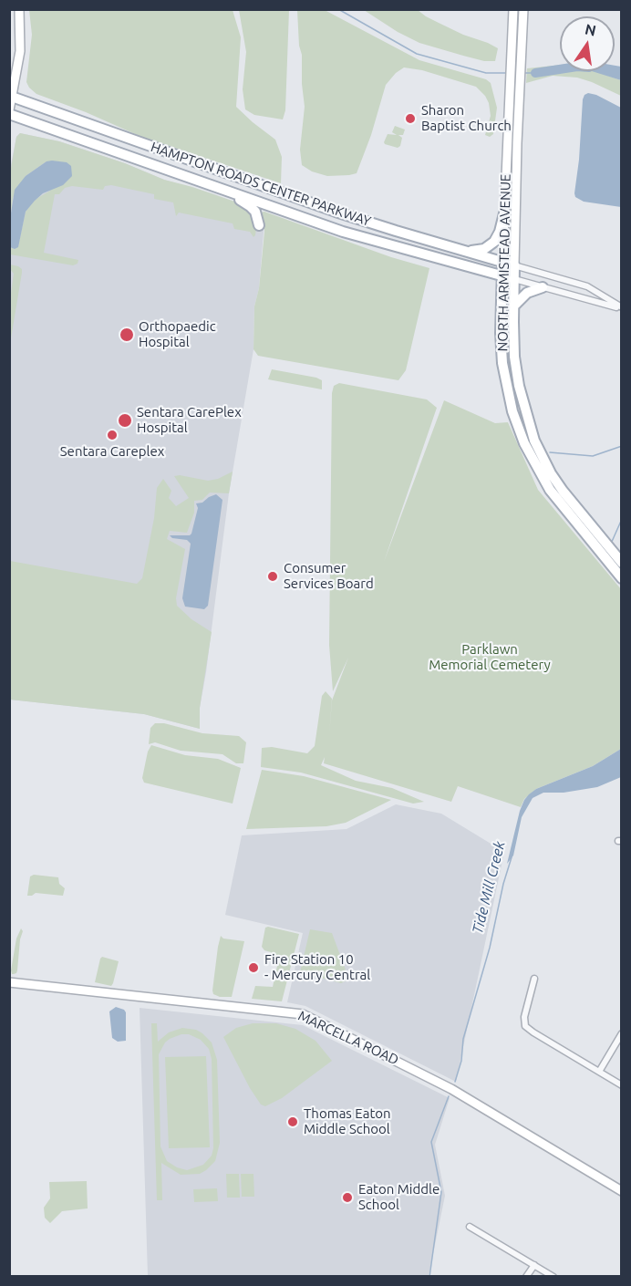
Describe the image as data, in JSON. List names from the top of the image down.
{
  "streets": {
    "main road": ["HAMPTON ROADS CENTER PARKWAY", "NORTH ARMISTEAD AVENUE"],
    "street": ["MARCELLA ROAD"]
  },
  "crossings": [
    ["HAMPTON ROADS CENTER PARKWAY", "NORTH ARMISTEAD AVENUE"]
  ],
  "water": ["Tide Mill Creek"],
  "parks": ["Parklawn Memorial Cemetery"],
  "places": [
    "Sharon Baptist Church",
    "Orthopaedic Hospital",
    "Sentara CarePlex Hospital",
    "Sentara Careplex",
    "Consumer Services Board",
    "Fire Station 10 - Mercury Central",
    "Thomas Eaton Middle School",
    "Eaton Middle School"
  ],
  "north": "top"
}
